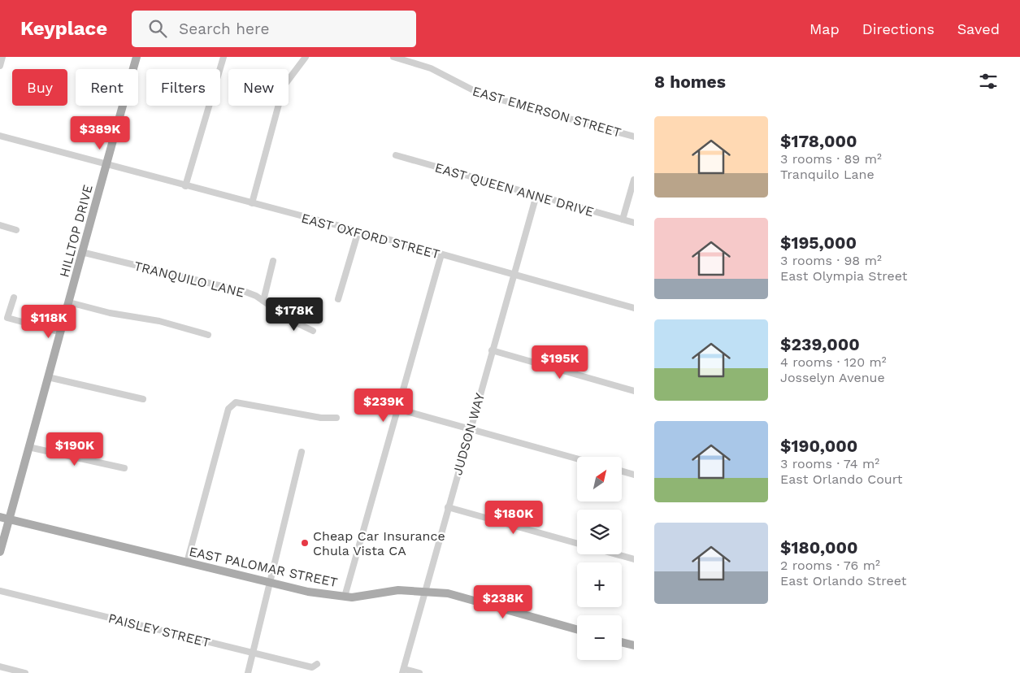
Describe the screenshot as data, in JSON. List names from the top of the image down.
{
  "streets": {
    "main road": ["HILLTOP DRIVE", "EAST PALOMAR STREET"],
    "street": [
      "EAST EMERSON STREET",
      "EAST QUEEN ANNE DRIVE",
      "EAST OXFORD STREET",
      "TRANQUILO LANE",
      "JUDSON WAY",
      "PAISLEY STREET"
    ]
  },
  "crossings": [
    ["EAST QUEEN ANNE DRIVE", "JUDSON WAY"],
    ["HILLTOP DRIVE", "EAST OXFORD STREET"],
    ["HILLTOP DRIVE", "TRANQUILO LANE"],
    ["HILLTOP DRIVE", "EAST PALOMAR STREET"],
    ["EAST OXFORD STREET", "JUDSON WAY"],
    ["JUDSON WAY", "EAST PALOMAR STREET"]
  ],
  "places": ["Cheap Car Insurance Chula Vista CA"],
  "north": "top right",
  "page": {
    "header": "Keyplace",
    "search": "Search here",
    "nav": ["Map", "Directions", "Saved"],
    "heading": "8 homes",
    "chip": [
      "Buy",
      "Rent",
      "Filters",
      "New"
    ],
    "list": [
      {
        "name": "$178,000",
        "note": "3 rooms · 89 m² · Tranquilo Lane"
      },
      {
        "name": "$195,000",
        "note": "3 rooms · 98 m² · East Olympia Street"
      },
      {
        "name": "$239,000",
        "note": "4 rooms · 120 m² · Josselyn Avenue"
      },
      {
        "name": "$190,000",
        "note": "3 rooms · 74 m² · East Orlando Court"
      },
      {
        "name": "$180,000",
        "note": "2 rooms · 76 m² · East Orlando Street"
      }
    ],
    "price": [
      "$389K",
      "$178K",
      "$118K",
      "$195K",
      "$239K",
      "$190K",
      "$180K",
      "$238K"
    ],
    "map_buttons": ["+", "−"]
  }
}
